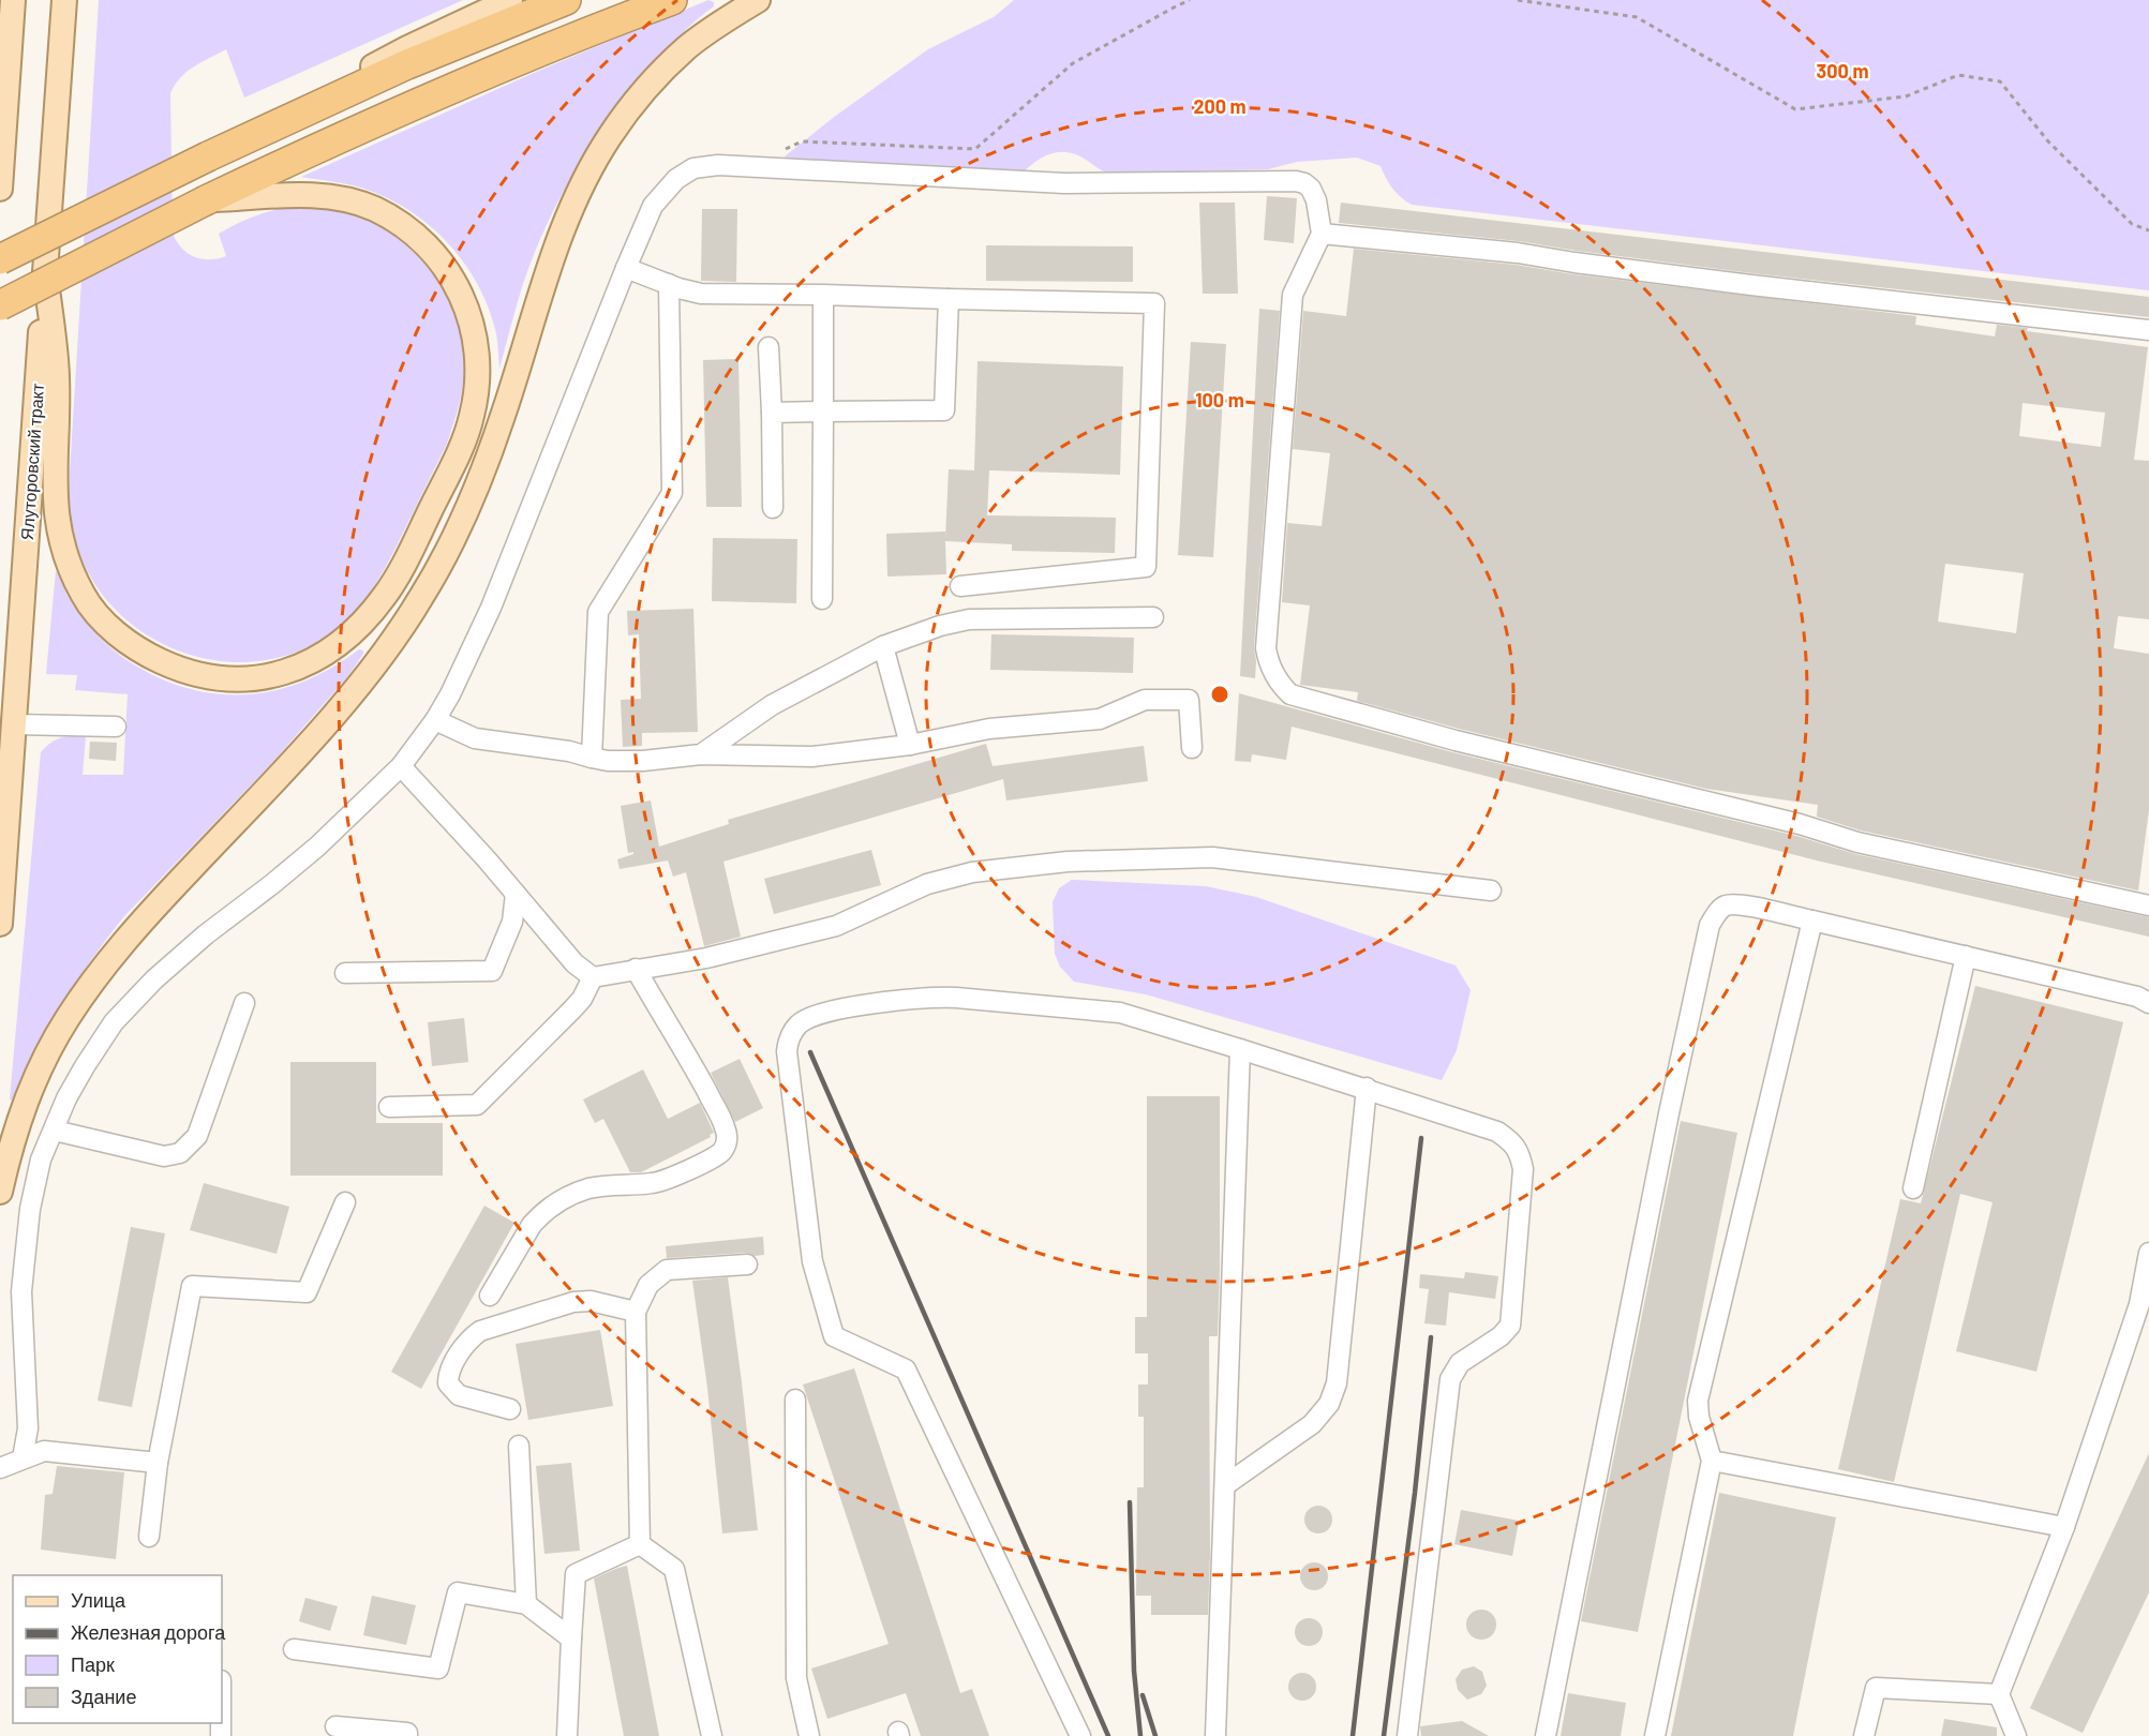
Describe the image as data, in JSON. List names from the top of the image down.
{
  "streets": {
    "main road": ["Ялуторовский тракт"]
  },
  "legend": [
    "Улица",
    "Железная дорога",
    "Парк",
    "Здание"
  ],
  "rings": ["300 m", "200 m", "100 m"]
}
